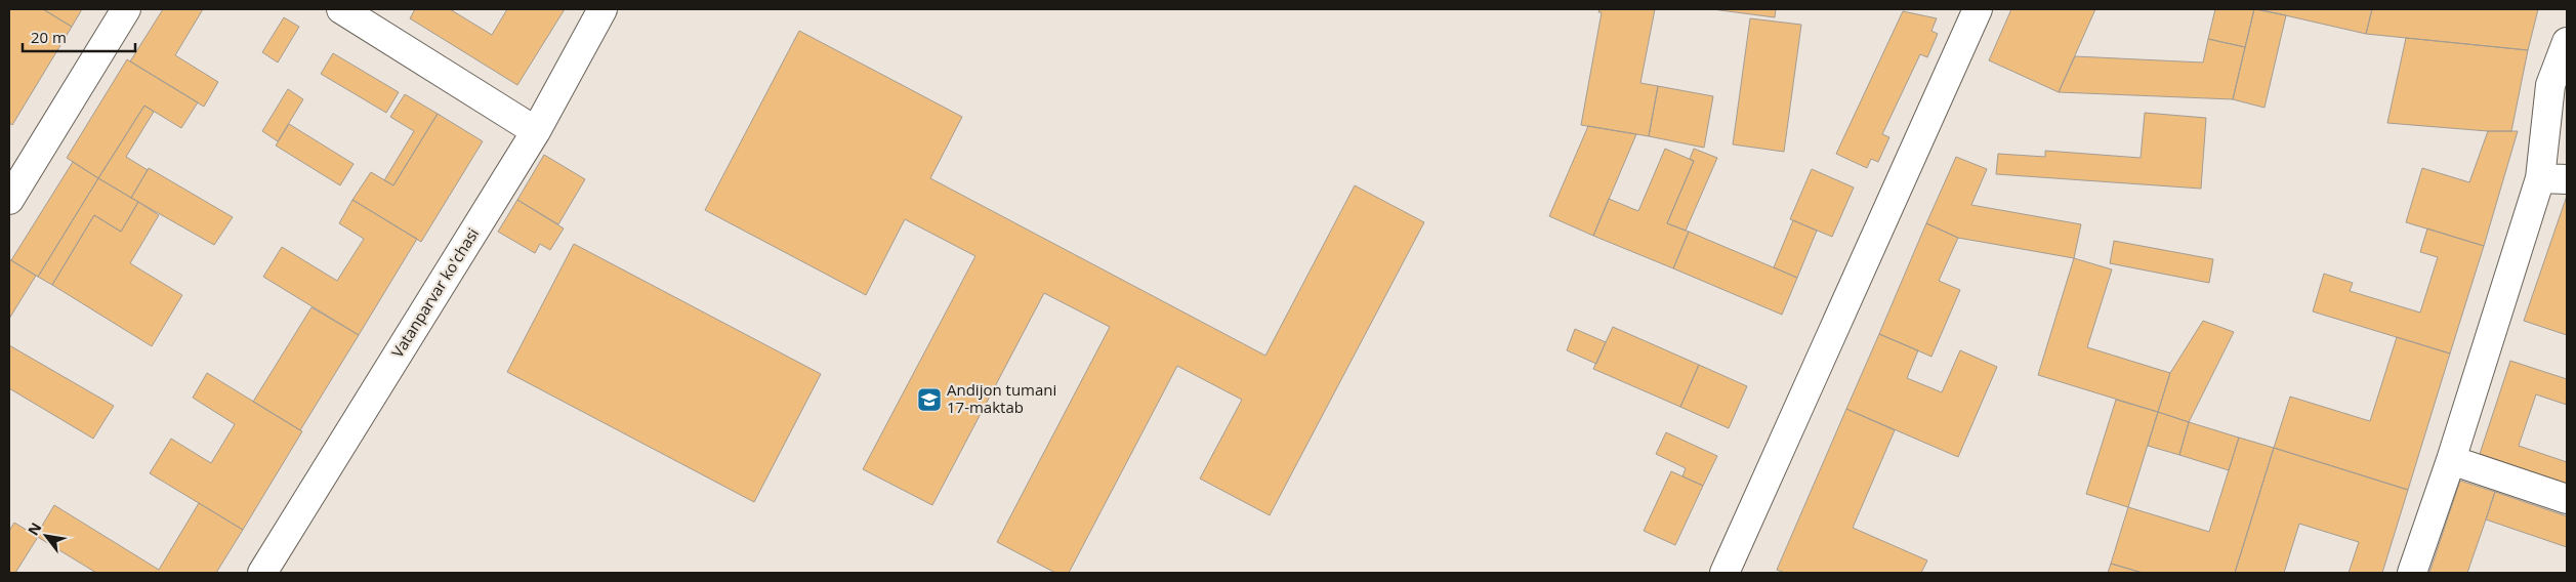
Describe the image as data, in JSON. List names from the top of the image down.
{
  "streets": {
    "street": ["Vatanparvar ko'chasi"]
  },
  "places": {
    "school or university": ["Andijon tumani 17-maktab"]
  },
  "scale_bar": "20 m",
  "north": "top left"
}
